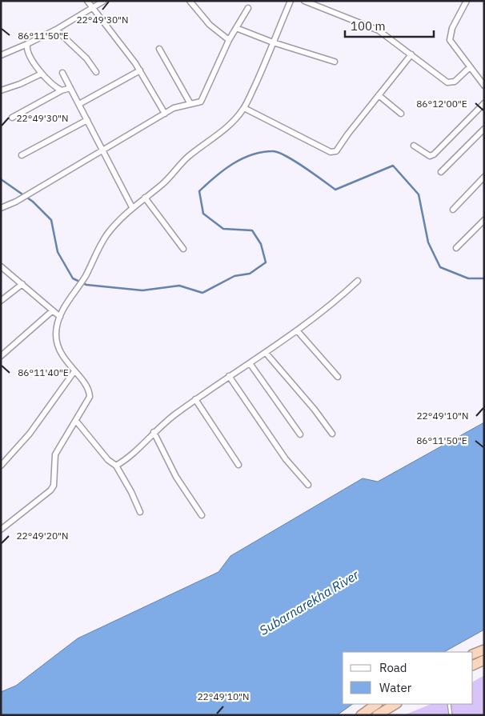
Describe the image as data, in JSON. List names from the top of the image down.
{
  "water": ["Subarnarekha River"],
  "legend": ["Road", "Water"],
  "scale_bar": "100 m",
  "coordinates": [
    "22°49'30\"N",
    "86°11'50\"E",
    "86°12'00\"E",
    "86°11'40\"E",
    "22°49'10\"N",
    "22°49'20\"N"
  ]
}
